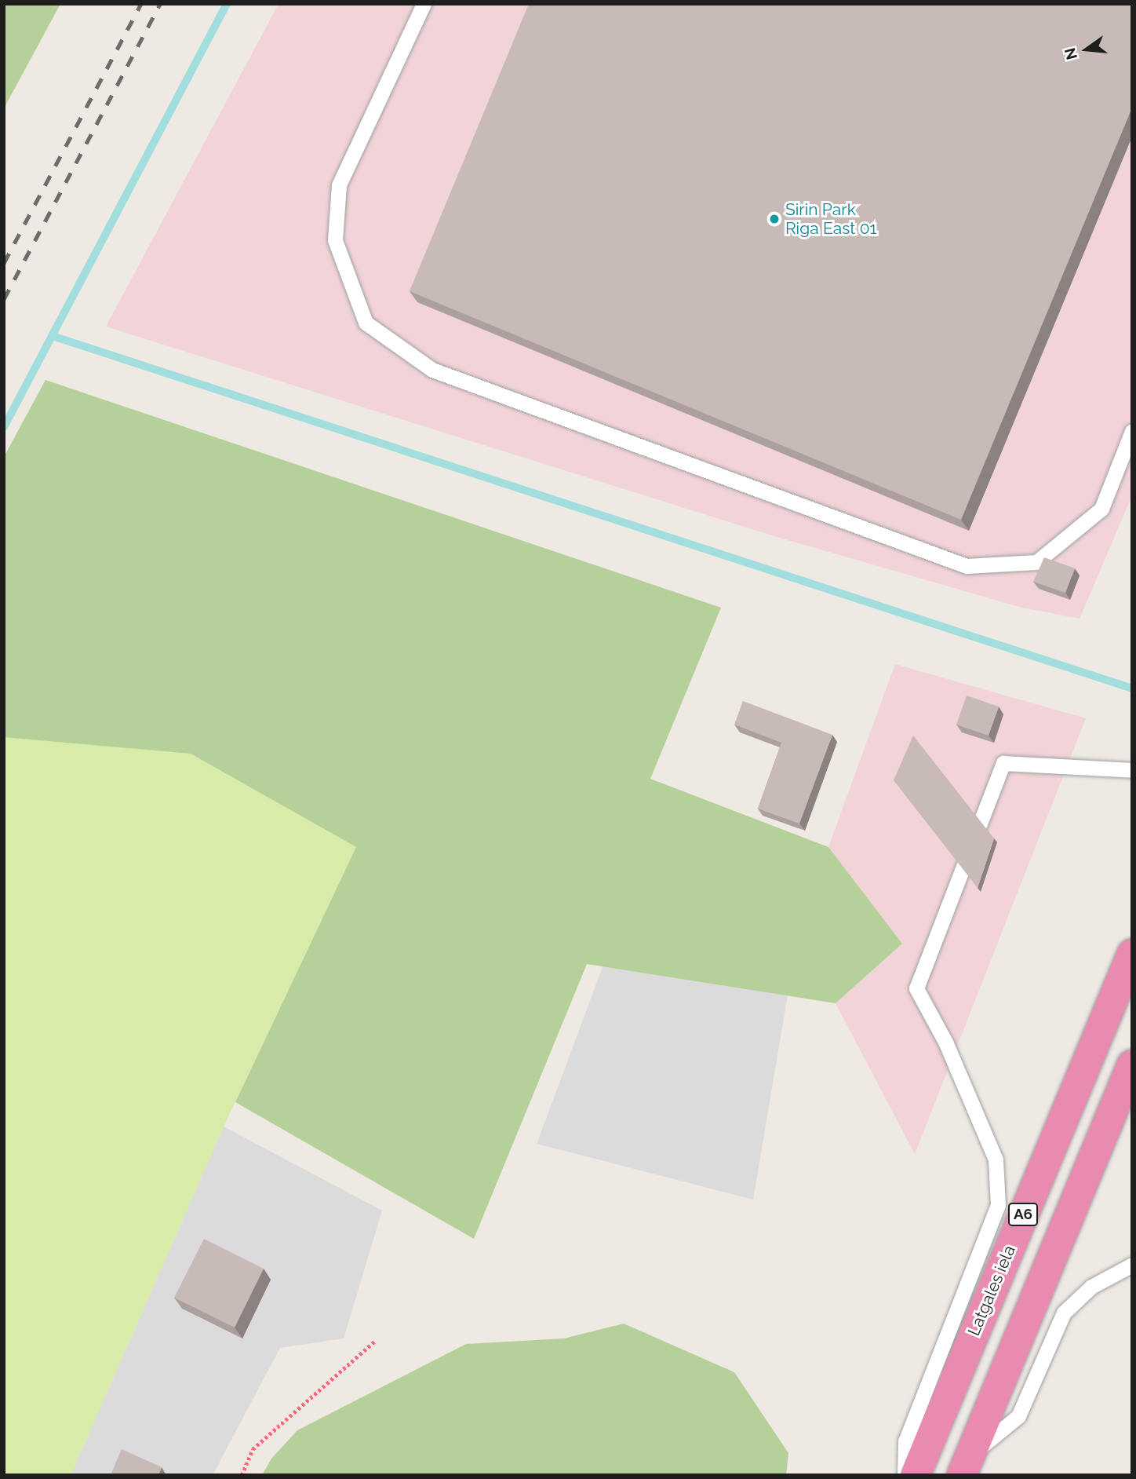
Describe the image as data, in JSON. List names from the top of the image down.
{
  "streets": {
    "highway": ["A6", "Latgales iela"]
  },
  "places": ["Sirin Park Riga East 01"],
  "north": "left"
}
